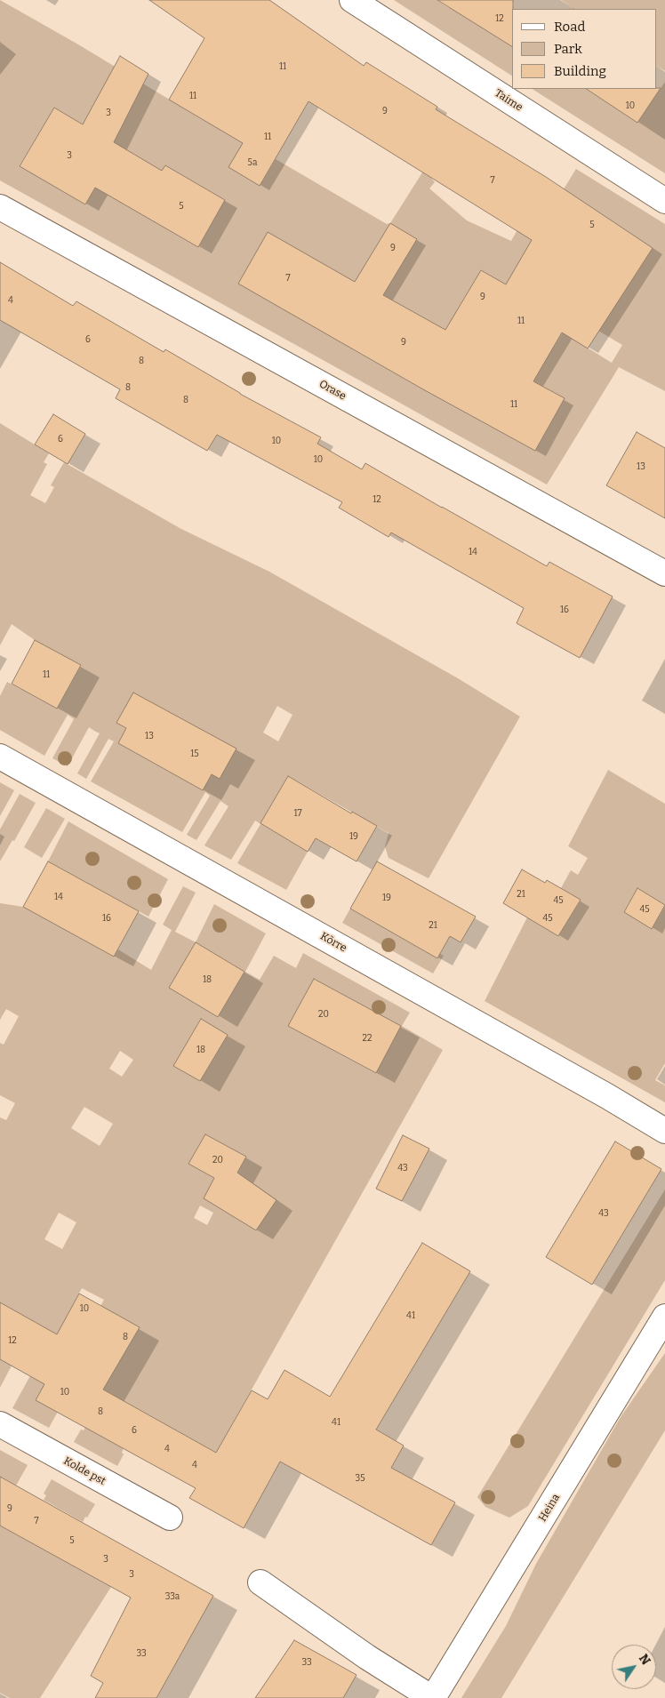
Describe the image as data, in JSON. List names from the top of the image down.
{
  "streets": {
    "street": [
      "Taime",
      "Orase",
      "Kõrre",
      "Kolde pst",
      "Heina"
    ]
  },
  "house_numbers": [
    "12",
    "11",
    "11",
    "10",
    "9",
    "3",
    "11",
    "3",
    "5a",
    "7",
    "5",
    "5",
    "9",
    "7",
    "9",
    "4",
    "11",
    "6",
    "9",
    "8",
    "8",
    "8",
    "11",
    "6",
    "10",
    "10",
    "13",
    "12",
    "14",
    "16",
    "11",
    "13",
    "15",
    "17",
    "19",
    "21",
    "14",
    "19",
    "45",
    "45",
    "16",
    "45",
    "21",
    "18",
    "20",
    "22",
    "18",
    "20",
    "43",
    "43",
    "10",
    "41",
    "8",
    "12",
    "10",
    "8",
    "41",
    "6",
    "4",
    "4",
    "35",
    "9",
    "7",
    "5",
    "3",
    "3",
    "33a",
    "33",
    "33"
  ],
  "legend": ["Road", "Park", "Building"],
  "north": "top right"
}
